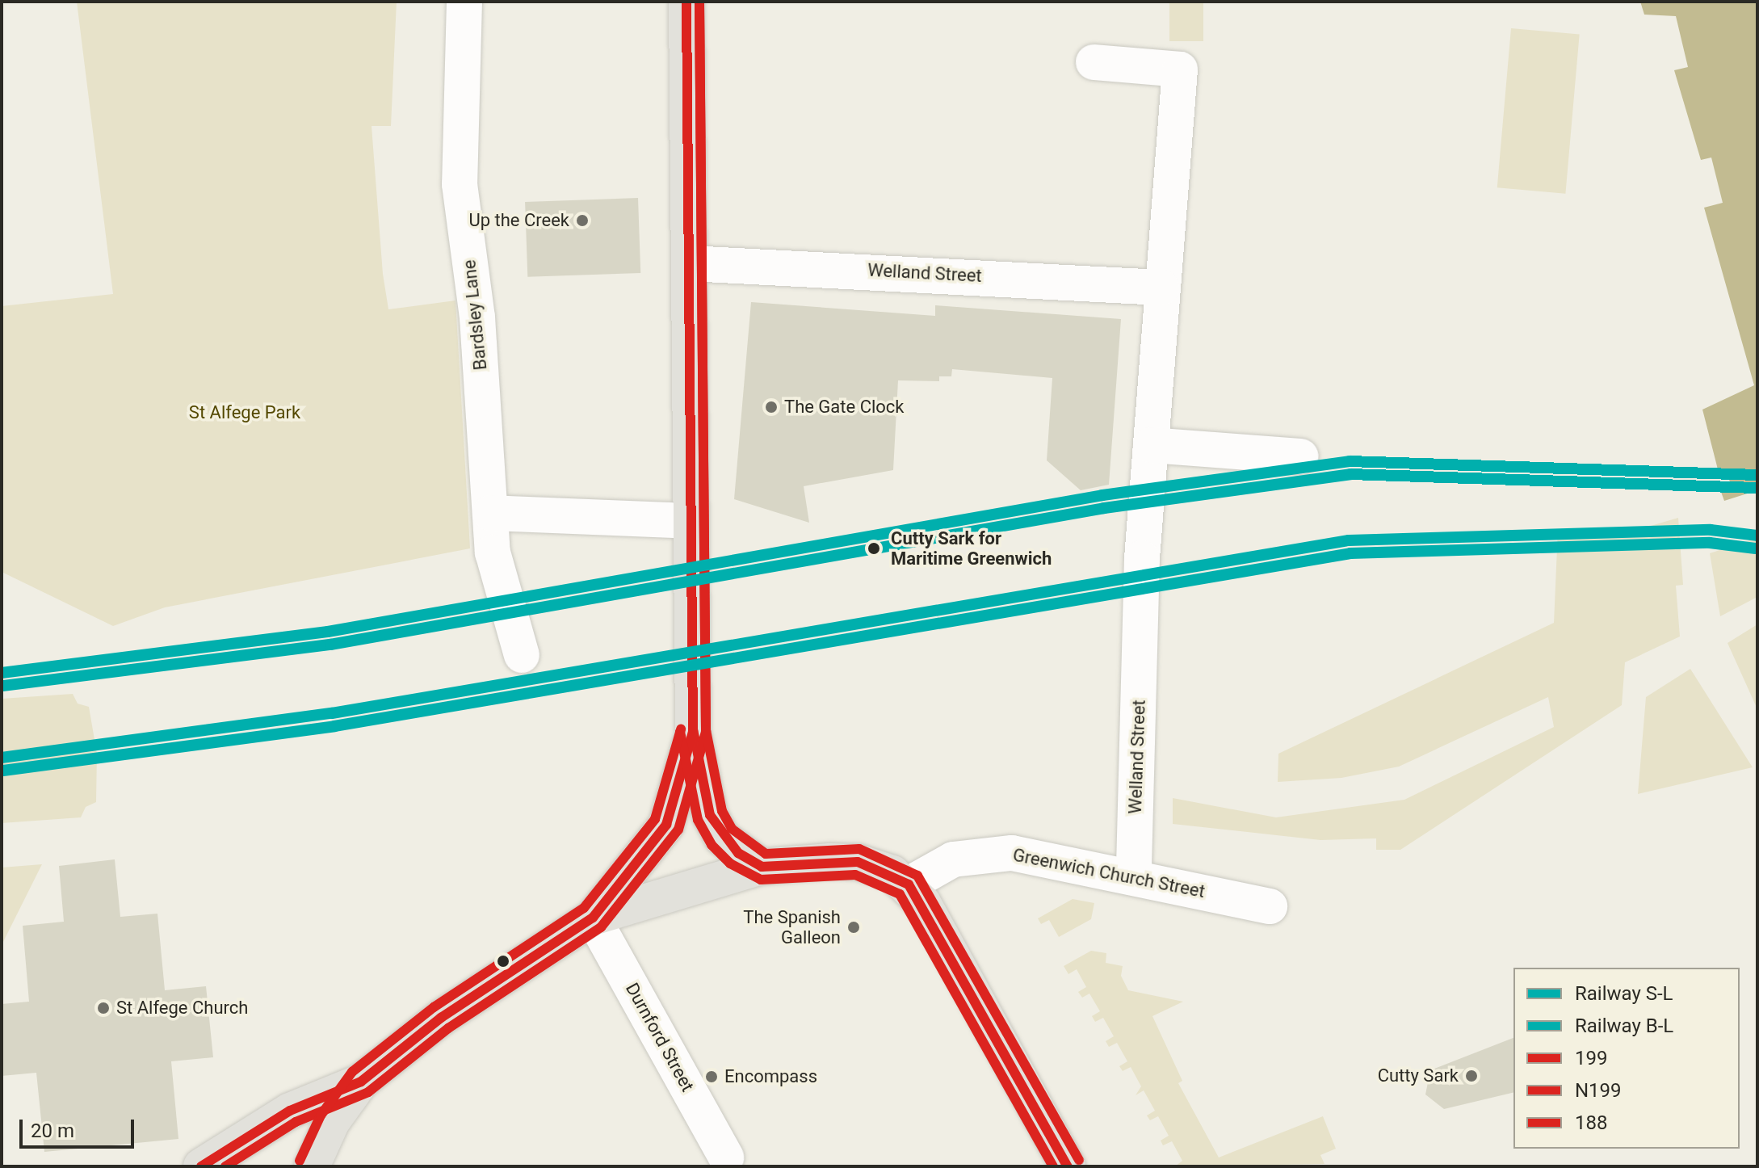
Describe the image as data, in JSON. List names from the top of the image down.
{
  "streets": {
    "street": [
      "Welland Street",
      "Bardsley Lane",
      "Greenwich Church Street",
      "Durnford Street"
    ]
  },
  "crossings": [
    ["Welland Street", "Greenwich Church Street"]
  ],
  "parks": ["St Alfege Park"],
  "places": [
    "Up the Creek",
    "The Gate Clock",
    "Cutty Sark for Maritime Greenwich",
    "The Spanish Galleon",
    "St Alfege Church",
    "Cutty Sark",
    "Encompass"
  ],
  "lines": [
    "transit line 199",
    "transit line N199",
    "transit line 188",
    "rail line S-L",
    "rail line B-L"
  ],
  "legend": [
    "Railway S-L",
    "Railway B-L",
    "199",
    "N199",
    "188"
  ],
  "scale_bar": "20 m"
}
